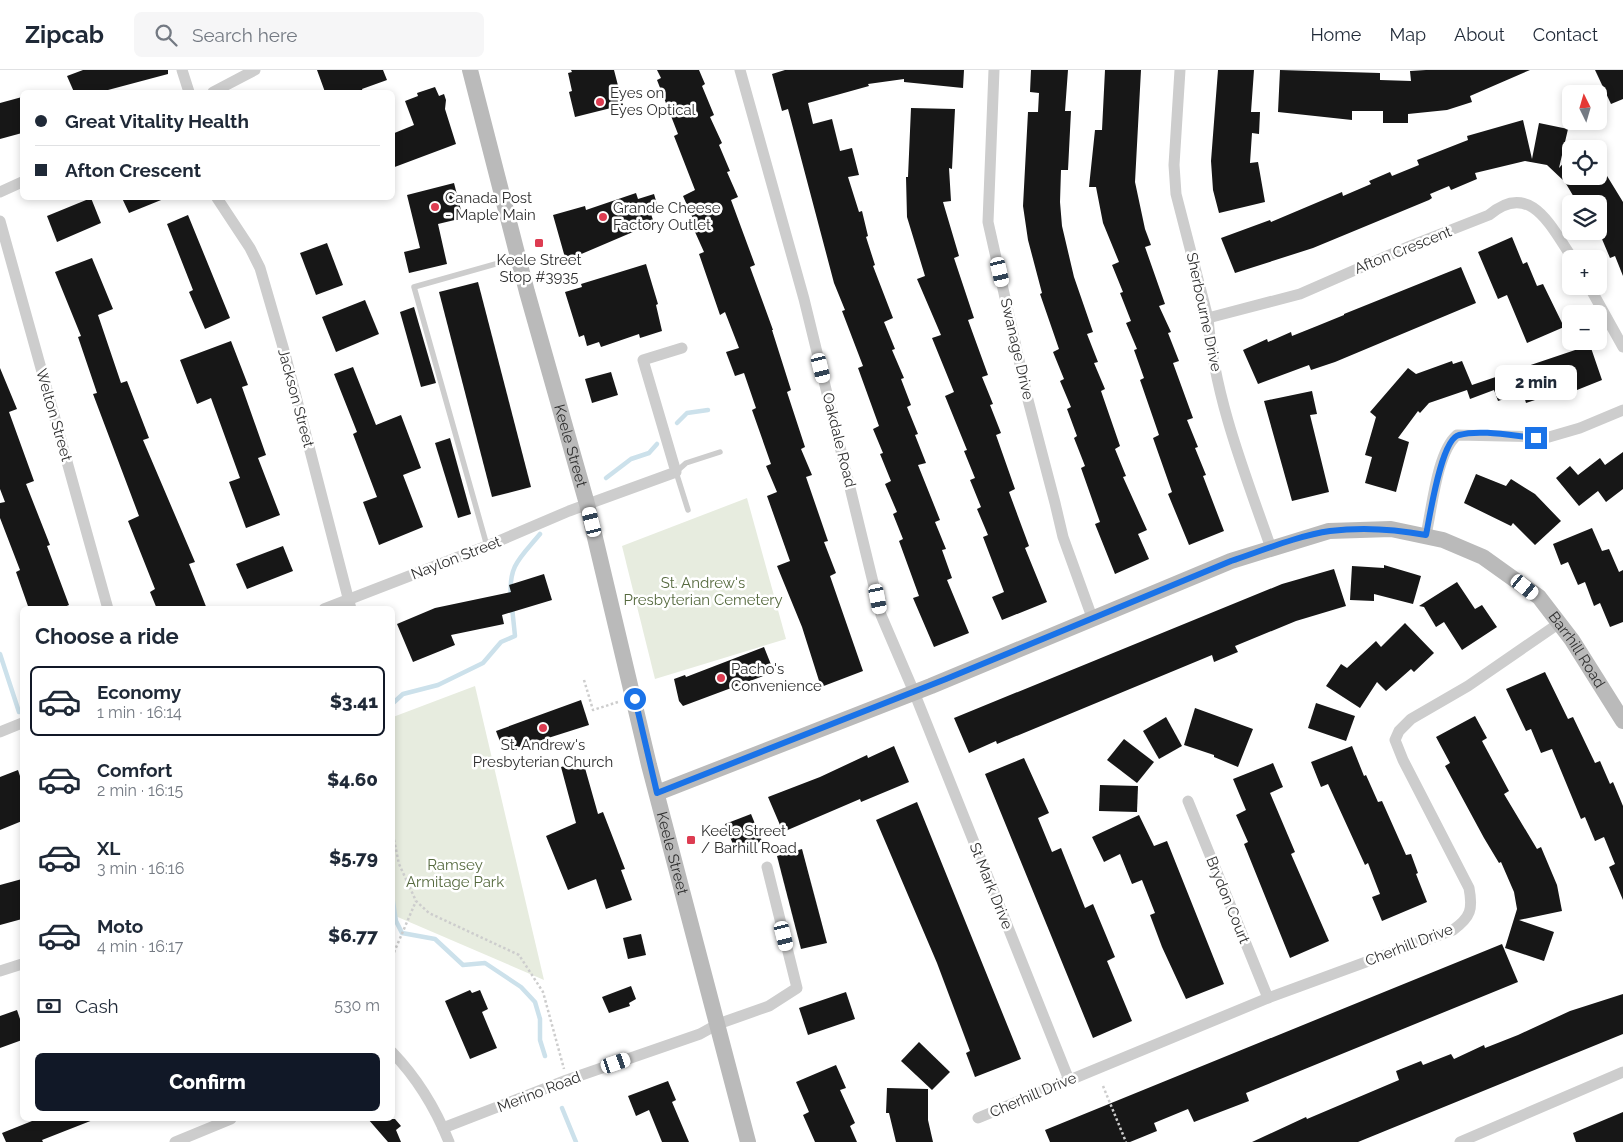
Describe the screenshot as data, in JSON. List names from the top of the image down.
{
  "streets": {
    "main road": ["Keele Street", "Barrhill Road"],
    "street": [
      "Afton Crescent",
      "Sherbourne Drive",
      "Swanage Drive",
      "Jackson Street",
      "Welton Street",
      "Oakdale Road",
      "Naylon Street",
      "St Mark Drive",
      "Brydon Court",
      "Cherhill Drive",
      "Merino Road"
    ]
  },
  "crossings": [
    ["Afton Crescent", "Sherbourne Drive"],
    ["Sherbourne Drive", "Barrhill Road"],
    ["Swanage Drive", "Barrhill Road"],
    ["Jackson Street", "Naylon Street"],
    ["Oakdale Road", "Barrhill Road"],
    ["Oakdale Road", "St Mark Drive"],
    ["Keele Street", "Naylon Street"],
    ["Keele Street", "Barrhill Road"],
    ["Keele Street", "Merino Road"],
    ["Barrhill Road", "St Mark Drive"],
    ["Barrhill Road", "Cherhill Drive"],
    ["St Mark Drive", "Cherhill Drive"],
    ["Brydon Court", "Cherhill Drive"]
  ],
  "parks": ["St. Andrew's Presbyterian Cemetery", "Ramsey Armitage Park"],
  "places": {
    "other": [
      "Eyes on Eyes Optical",
      "Canada Post - Maple Main",
      "Grande Cheese Factory Outlet",
      "Pacho's Convenience",
      "St. Andrew's Presbyterian Church"
    ],
    "transit": ["Keele Street Stop #3935", "Keele Street / Barhill Road"]
  },
  "north": "top",
  "page": {
    "header": "Zipcab",
    "search": "Search here",
    "nav": [
      "Home",
      "Map",
      "About",
      "Contact"
    ],
    "map_buttons": ["+", "−"],
    "banner": ["Great Vitality Health", "Afton Crescent"],
    "bubble": "2 min",
    "heading": "Choose a ride",
    "list": [
      {
        "name": "Economy",
        "note": "1 min · 16:14",
        "value": "$3.41"
      },
      {
        "name": "Comfort",
        "note": "2 min · 16:15",
        "value": "$4.60"
      },
      {
        "name": "XL",
        "note": "3 min · 16:16",
        "value": "$5.79"
      },
      {
        "name": "Moto",
        "note": "4 min · 16:17",
        "value": "$6.77"
      }
    ],
    "pay": ["Cash", "530 m"],
    "buttons": "Confirm"
  }
}
